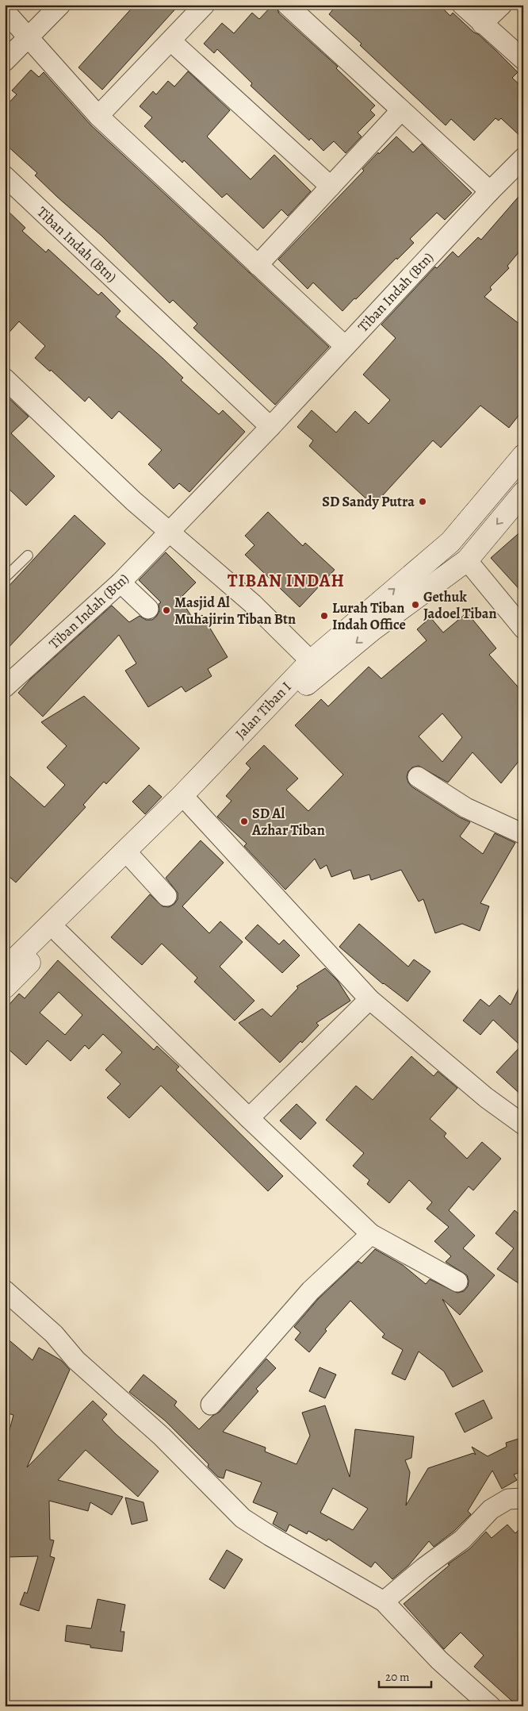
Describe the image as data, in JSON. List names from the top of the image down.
{
  "streets": {
    "street": ["Tiban Indah (Btn)", "Jalan Tiban I"]
  },
  "districts": ["TIBAN INDAH"],
  "places": [
    "SD Sandy Putra",
    "Gethuk Jadoel Tiban",
    "Masjid Al Muhajirin Tiban Btn",
    "Lurah Tiban Indah Office",
    "SD Al Azhar Tiban"
  ],
  "scale_bar": "20 m"
}
